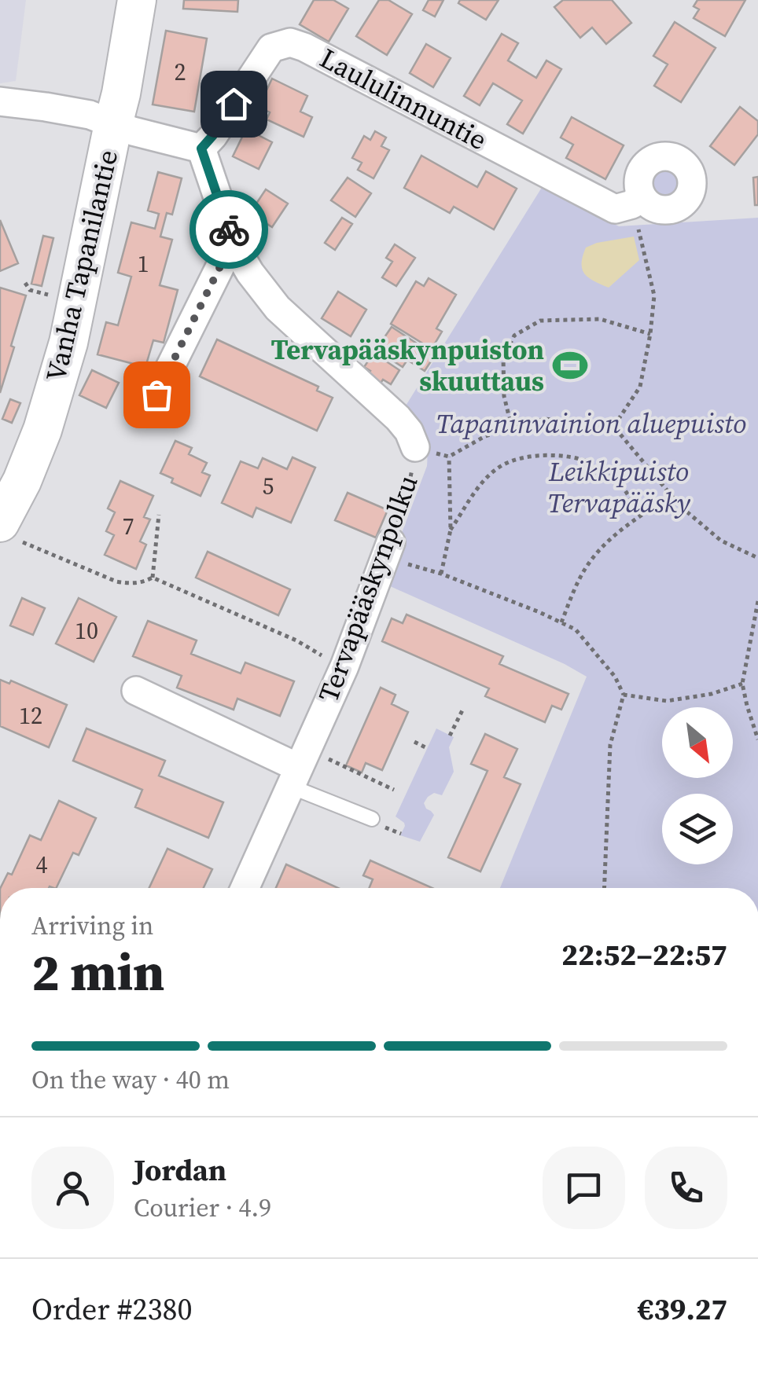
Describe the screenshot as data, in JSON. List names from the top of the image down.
{
  "streets": {
    "street": ["Laululinnuntie", "Vanha Tapanilantie", "Tervapääskynpolku"]
  },
  "crossings": [
    ["Laululinnuntie", "Tervapääskynpolku"]
  ],
  "parks": ["Tapaninvainion aluepuisto", "Leikkipuisto Tervapääsky"],
  "places": {
    "sports": ["Tervapääskynpuiston skuuttaus"]
  },
  "house_numbers": [
    "2",
    "1",
    "5",
    "7",
    "10",
    "12",
    "4"
  ],
  "north": "bottom right",
  "page": {
    "heading": ["2 min", "Arriving in", "22:52–22:57"],
    "panel": [
      "Jordan",
      "Courier · 4.9",
      "Order #2380",
      "€39.27"
    ],
    "bar": "On the way · 40 m"
  }
}
